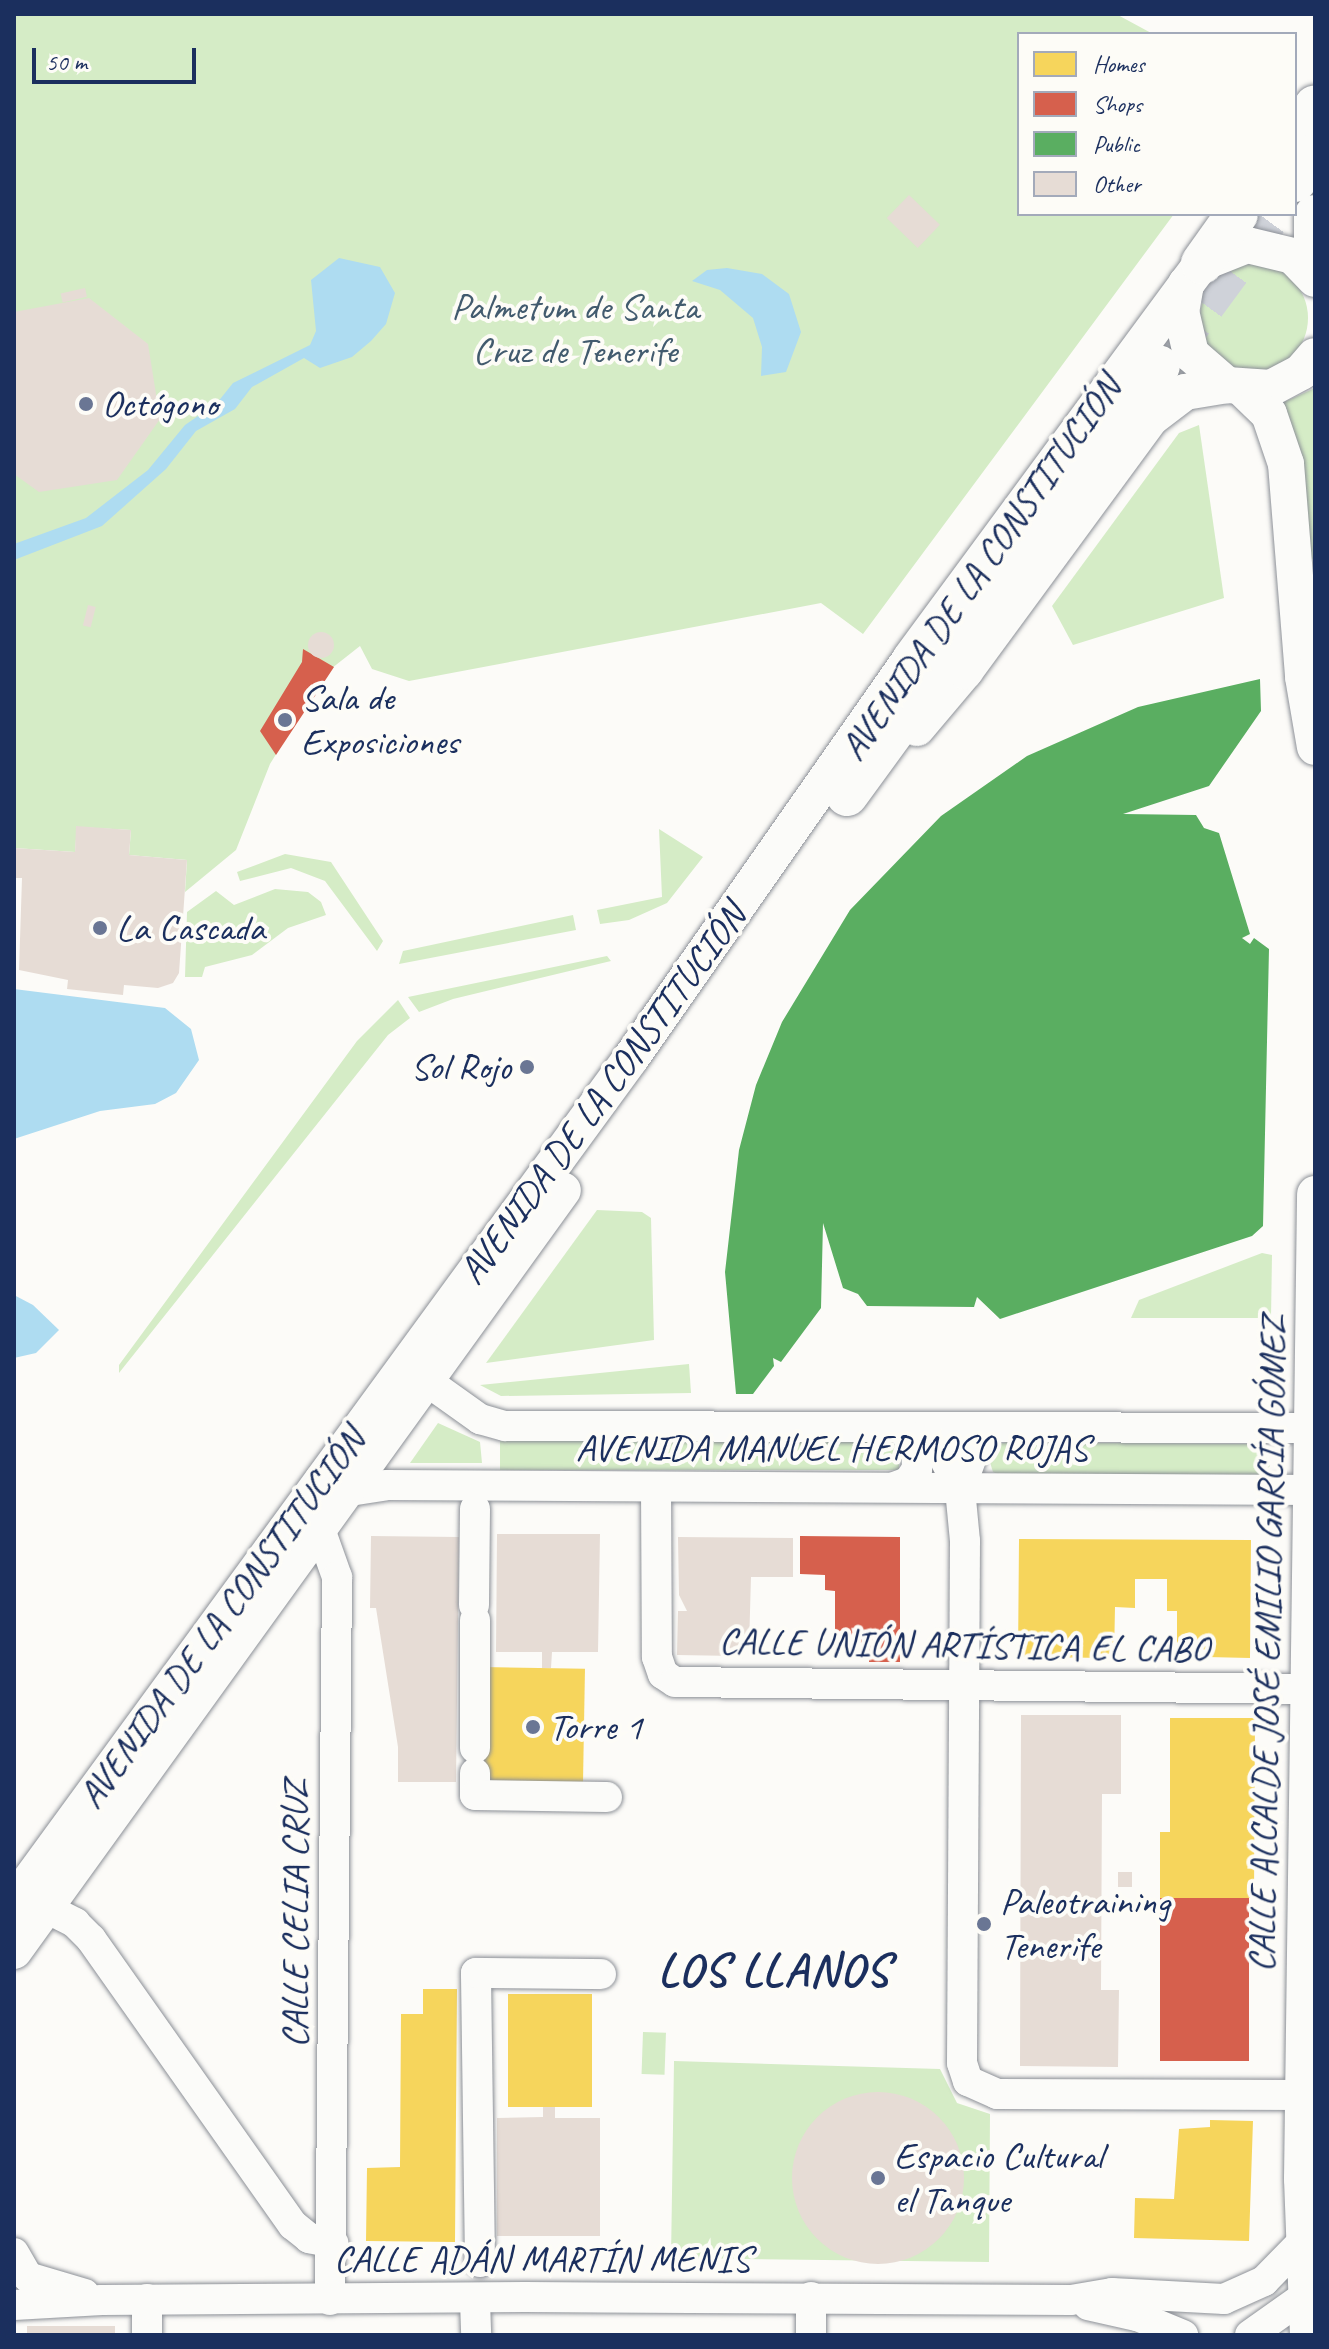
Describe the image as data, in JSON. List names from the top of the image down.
{
  "streets": {
    "highway": ["AVENIDA DE LA CONSTITUCIÓN"],
    "main road": ["CALLE ALCALDE JOSÉ EMILIO GARCÍA GÓMEZ"],
    "street": [
      "AVENIDA MANUEL HERMOSO ROJAS",
      "CALLE UNIÓN ARTÍSTICA EL CABO",
      "CALLE CELIA CRUZ",
      "CALLE ADÁN MARTÍN MENIS"
    ]
  },
  "crossings": [
    ["AVENIDA DE LA CONSTITUCIÓN", "AVENIDA MANUEL HERMOSO ROJAS"],
    ["AVENIDA DE LA CONSTITUCIÓN", "CALLE CELIA CRUZ"],
    ["AVENIDA MANUEL HERMOSO ROJAS", "CALLE ALCALDE JOSÉ EMILIO GARCÍA GÓMEZ"],
    ["AVENIDA MANUEL HERMOSO ROJAS", "CALLE UNIÓN ARTÍSTICA EL CABO"],
    ["CALLE ALCALDE JOSÉ EMILIO GARCÍA GÓMEZ", "CALLE UNIÓN ARTÍSTICA EL CABO"],
    ["CALLE ALCALDE JOSÉ EMILIO GARCÍA GÓMEZ", "CALLE ADÁN MARTÍN MENIS"],
    ["CALLE CELIA CRUZ", "CALLE ADÁN MARTÍN MENIS"]
  ],
  "districts": ["LOS LLANOS"],
  "parks": ["Palmetum de Santa Cruz de Tenerife"],
  "places": [
    "Octógono",
    "Sala de Exposiciones",
    "La Cascada",
    "Sol Rojo",
    "Torre 1",
    "Paleotraining Tenerife",
    "Espacio Cultural el Tanque"
  ],
  "legend": [
    "Homes",
    "Shops",
    "Public",
    "Other"
  ],
  "scale_bar": "50 m"
}
